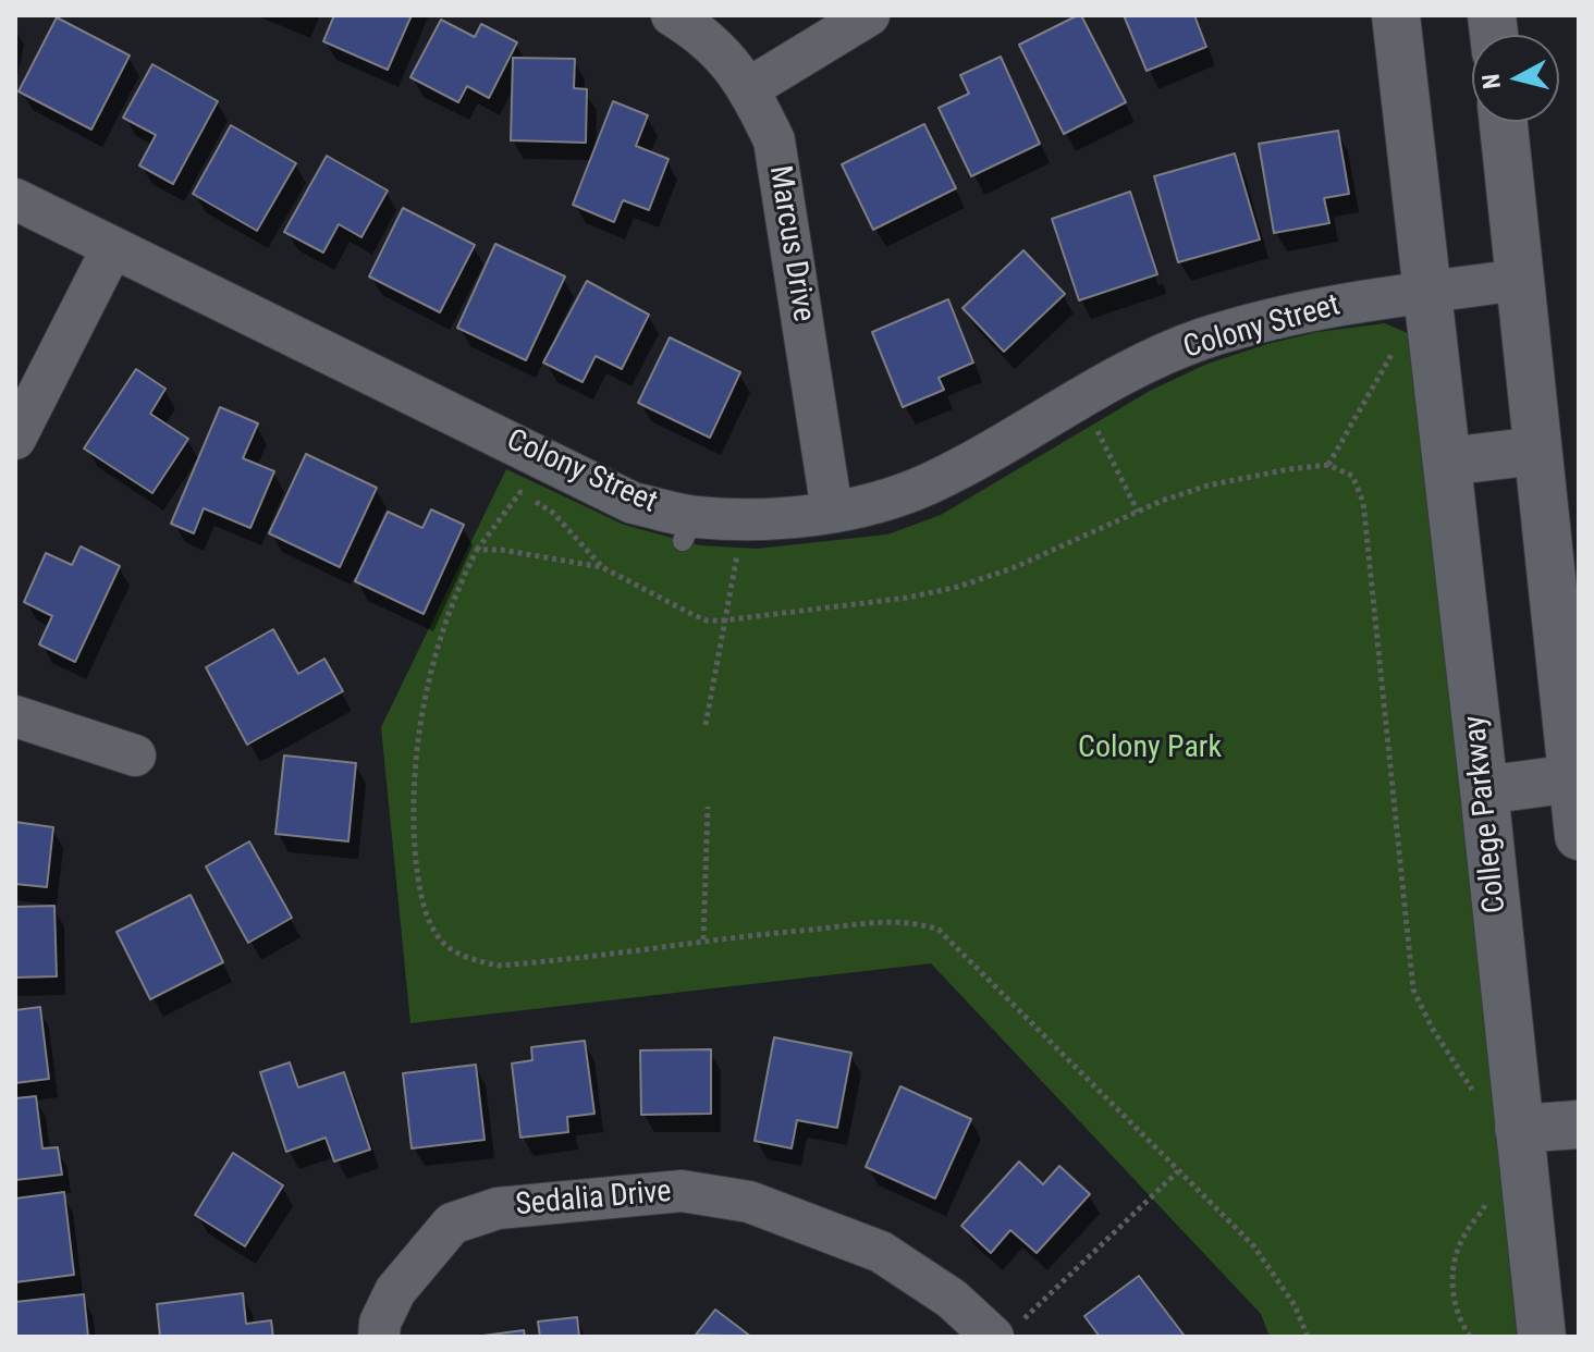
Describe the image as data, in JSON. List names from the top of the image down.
{
  "streets": {
    "main road": ["College Parkway"],
    "street": ["Marcus Drive", "Colony Street", "Sedalia Drive"]
  },
  "crossings": [
    ["Marcus Drive", "Colony Street"],
    ["Colony Street", "College Parkway"]
  ],
  "parks": ["Colony Park"],
  "north": "left"
}
